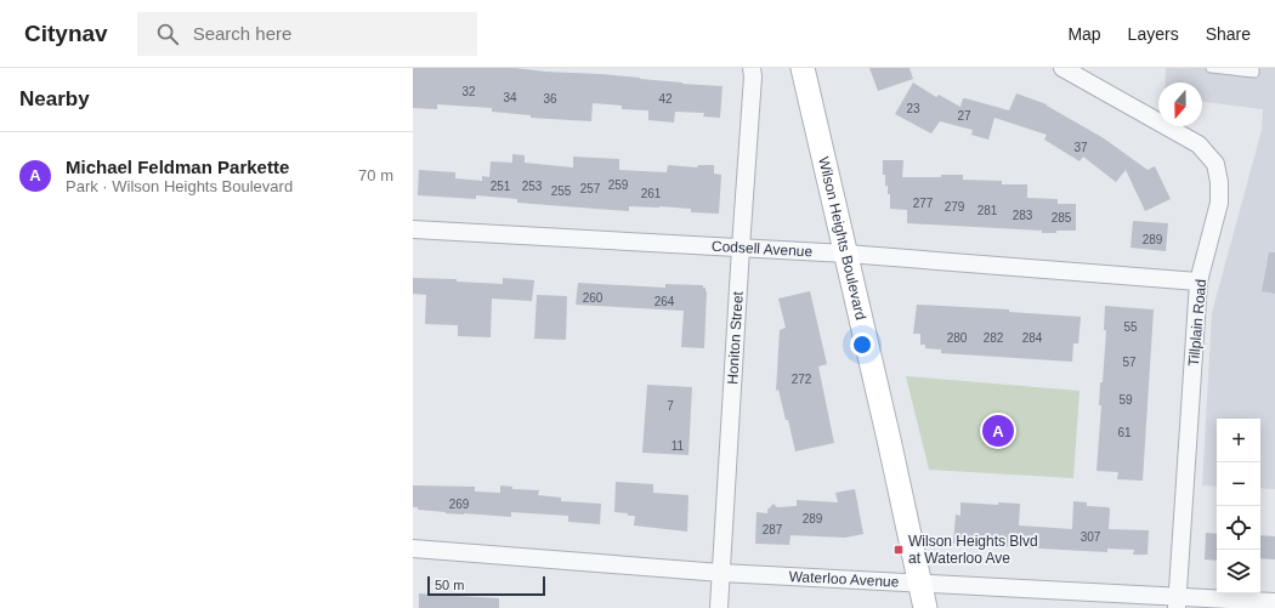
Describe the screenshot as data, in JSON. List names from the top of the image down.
{
  "streets": {
    "street": [
      "Wilson Heights Boulevard",
      "Codsell Avenue",
      "Tillplain Road",
      "Honiton Street",
      "Waterloo Avenue"
    ]
  },
  "crossings": [
    ["Wilson Heights Boulevard", "Codsell Avenue"],
    ["Wilson Heights Boulevard", "Waterloo Avenue"],
    ["Codsell Avenue", "Tillplain Road"],
    ["Codsell Avenue", "Honiton Street"],
    ["Tillplain Road", "Waterloo Avenue"],
    ["Honiton Street", "Waterloo Avenue"]
  ],
  "places": {
    "transit": ["Wilson Heights Blvd at Waterloo Ave"]
  },
  "house_numbers": [
    "32",
    "34",
    "36",
    "42",
    "23",
    "27",
    "37",
    "259",
    "251",
    "253",
    "257",
    "255",
    "261",
    "277",
    "279",
    "281",
    "283",
    "285",
    "289",
    "260",
    "264",
    "55",
    "280",
    "282",
    "284",
    "57",
    "272",
    "59",
    "7",
    "61",
    "11",
    "269",
    "289",
    "287",
    "307"
  ],
  "scale_bar": "50 m",
  "north": "bottom",
  "page": {
    "header": "Citynav",
    "search": "Search here",
    "nav": ["Map", "Layers", "Share"],
    "heading": "Nearby",
    "list": [
      {
        "mark": "A",
        "name": "Michael Feldman Parkette",
        "note": "Park · Wilson Heights Boulevard",
        "value": "70 m"
      }
    ],
    "pins": "A",
    "map_buttons": ["+", "−"],
    "scale": "50 m"
  }
}
